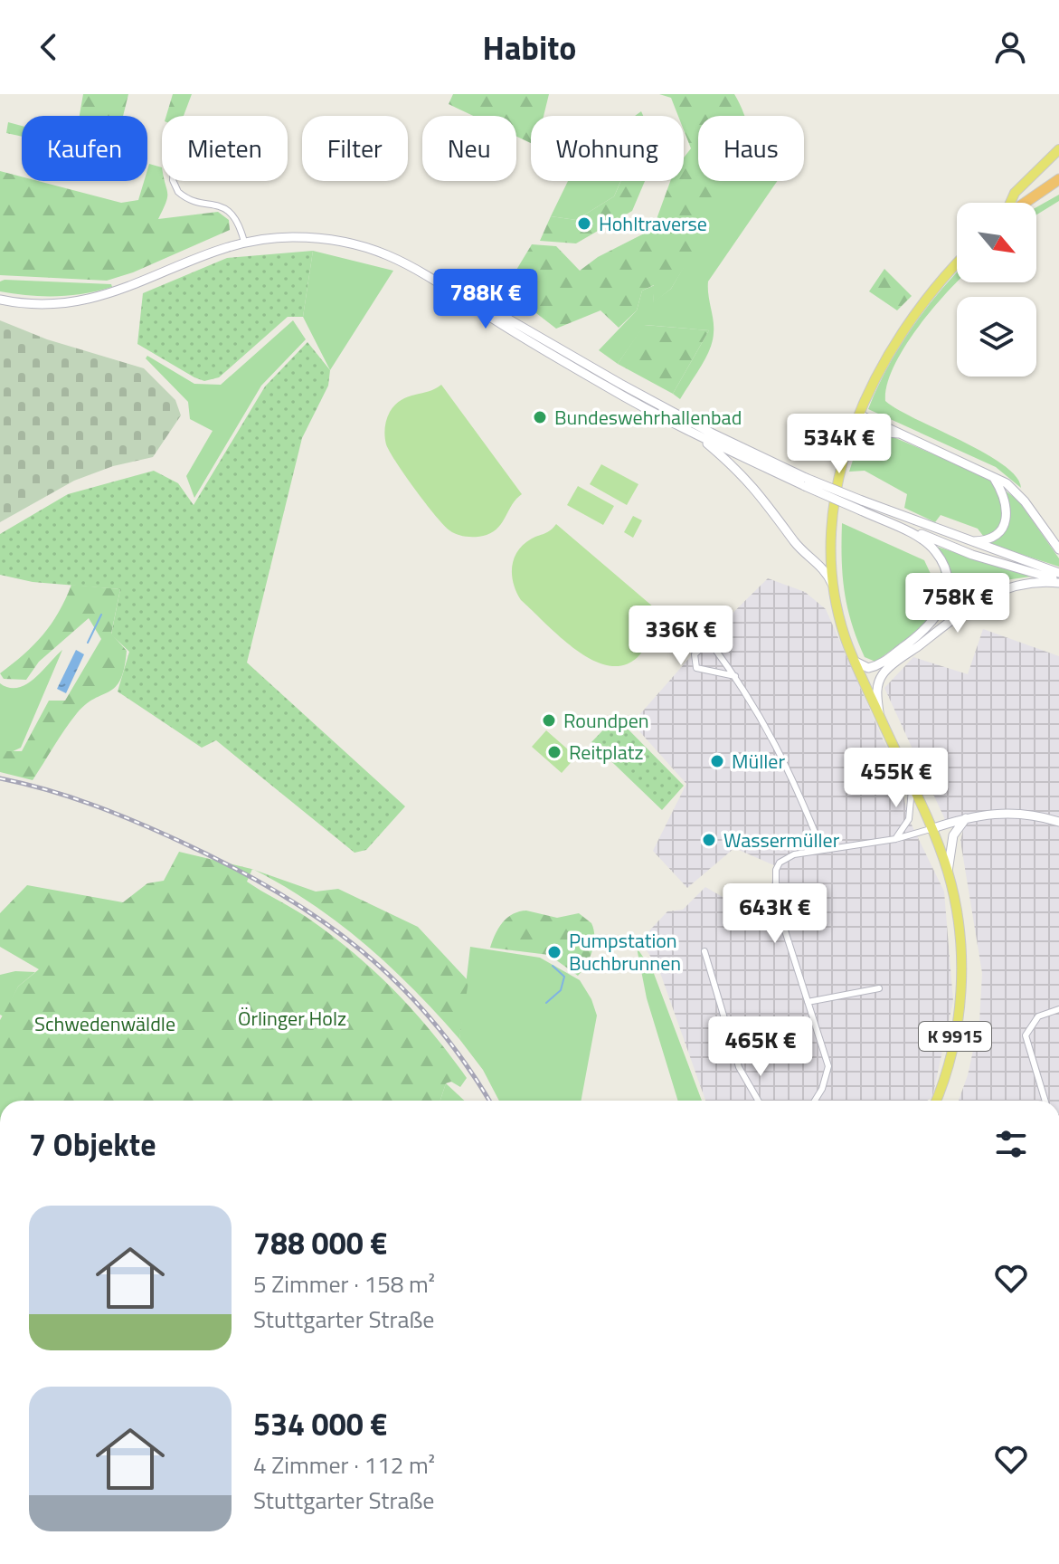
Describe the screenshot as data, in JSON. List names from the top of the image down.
{
  "streets": {
    "main road": ["K 9915"]
  },
  "parks": ["Örlinger Holz", "Schwedenwäldle"],
  "places": [
    "Hohltraverse",
    "Bundeswehrhallenbad",
    "Roundpen",
    "Reitplatz",
    "Müller",
    "Wassermüller",
    "Pumpstation Buchbrunnen"
  ],
  "north": "bottom right",
  "page": {
    "header": "Habito",
    "chip": [
      "Kaufen",
      "Mieten",
      "Filter",
      "Neu",
      "Wohnung",
      "Haus"
    ],
    "price": [
      "788K €",
      "534K €",
      "758K €",
      "336K €",
      "455K €",
      "643K €",
      "465K €"
    ],
    "heading": "7 Objekte",
    "list": [
      {
        "name": "788 000 €",
        "note": "5 Zimmer · 158 m² · Stuttgarter Straße"
      },
      {
        "name": "534 000 €",
        "note": "4 Zimmer · 112 m² · Stuttgarter Straße"
      }
    ]
  }
}
